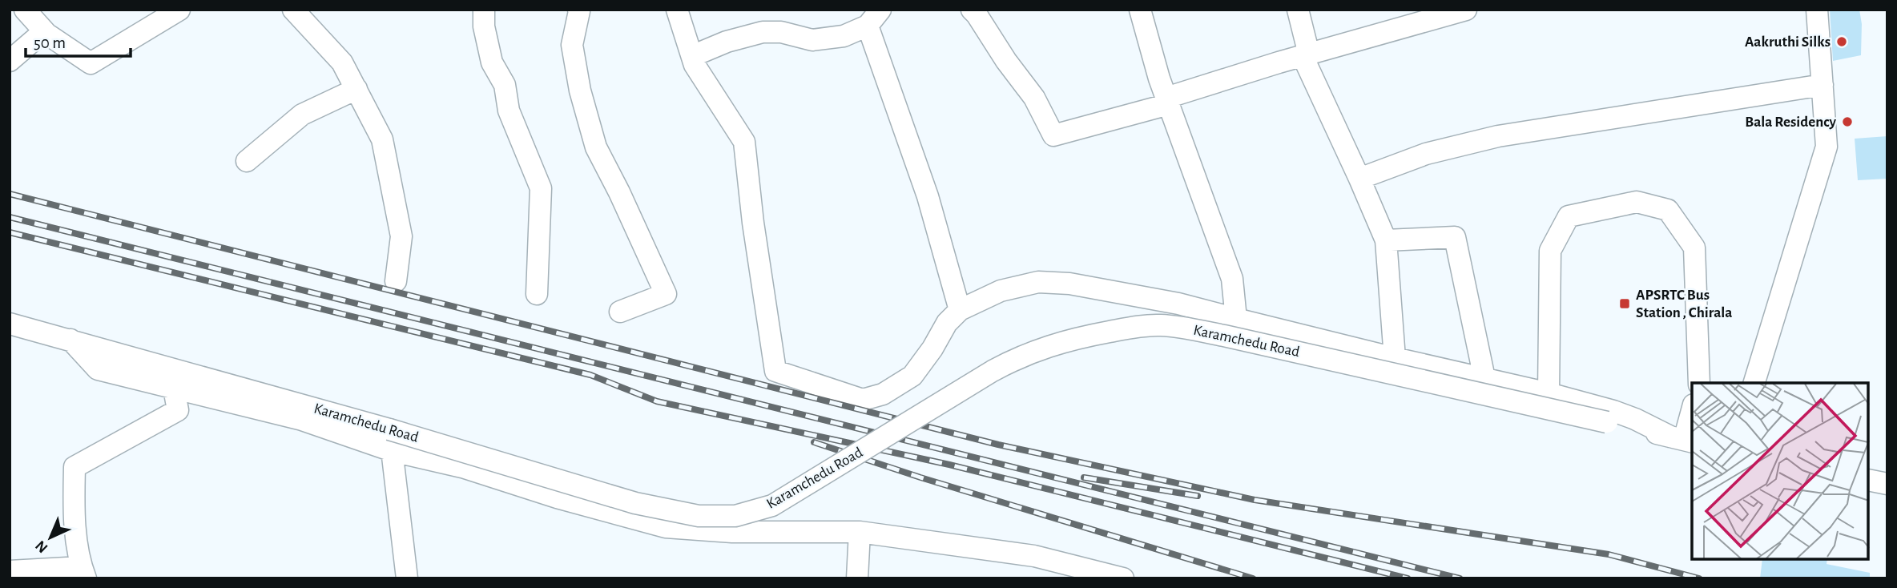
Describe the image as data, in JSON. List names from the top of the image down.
{
  "streets": {
    "street": ["Karamchedu Road"]
  },
  "places": {
    "other": ["Aakruthi Silks", "Bala Residency"],
    "transit": ["APSRTC Bus Station , Chirala"]
  },
  "scale_bar": "50 m",
  "north": "bottom left"
}
